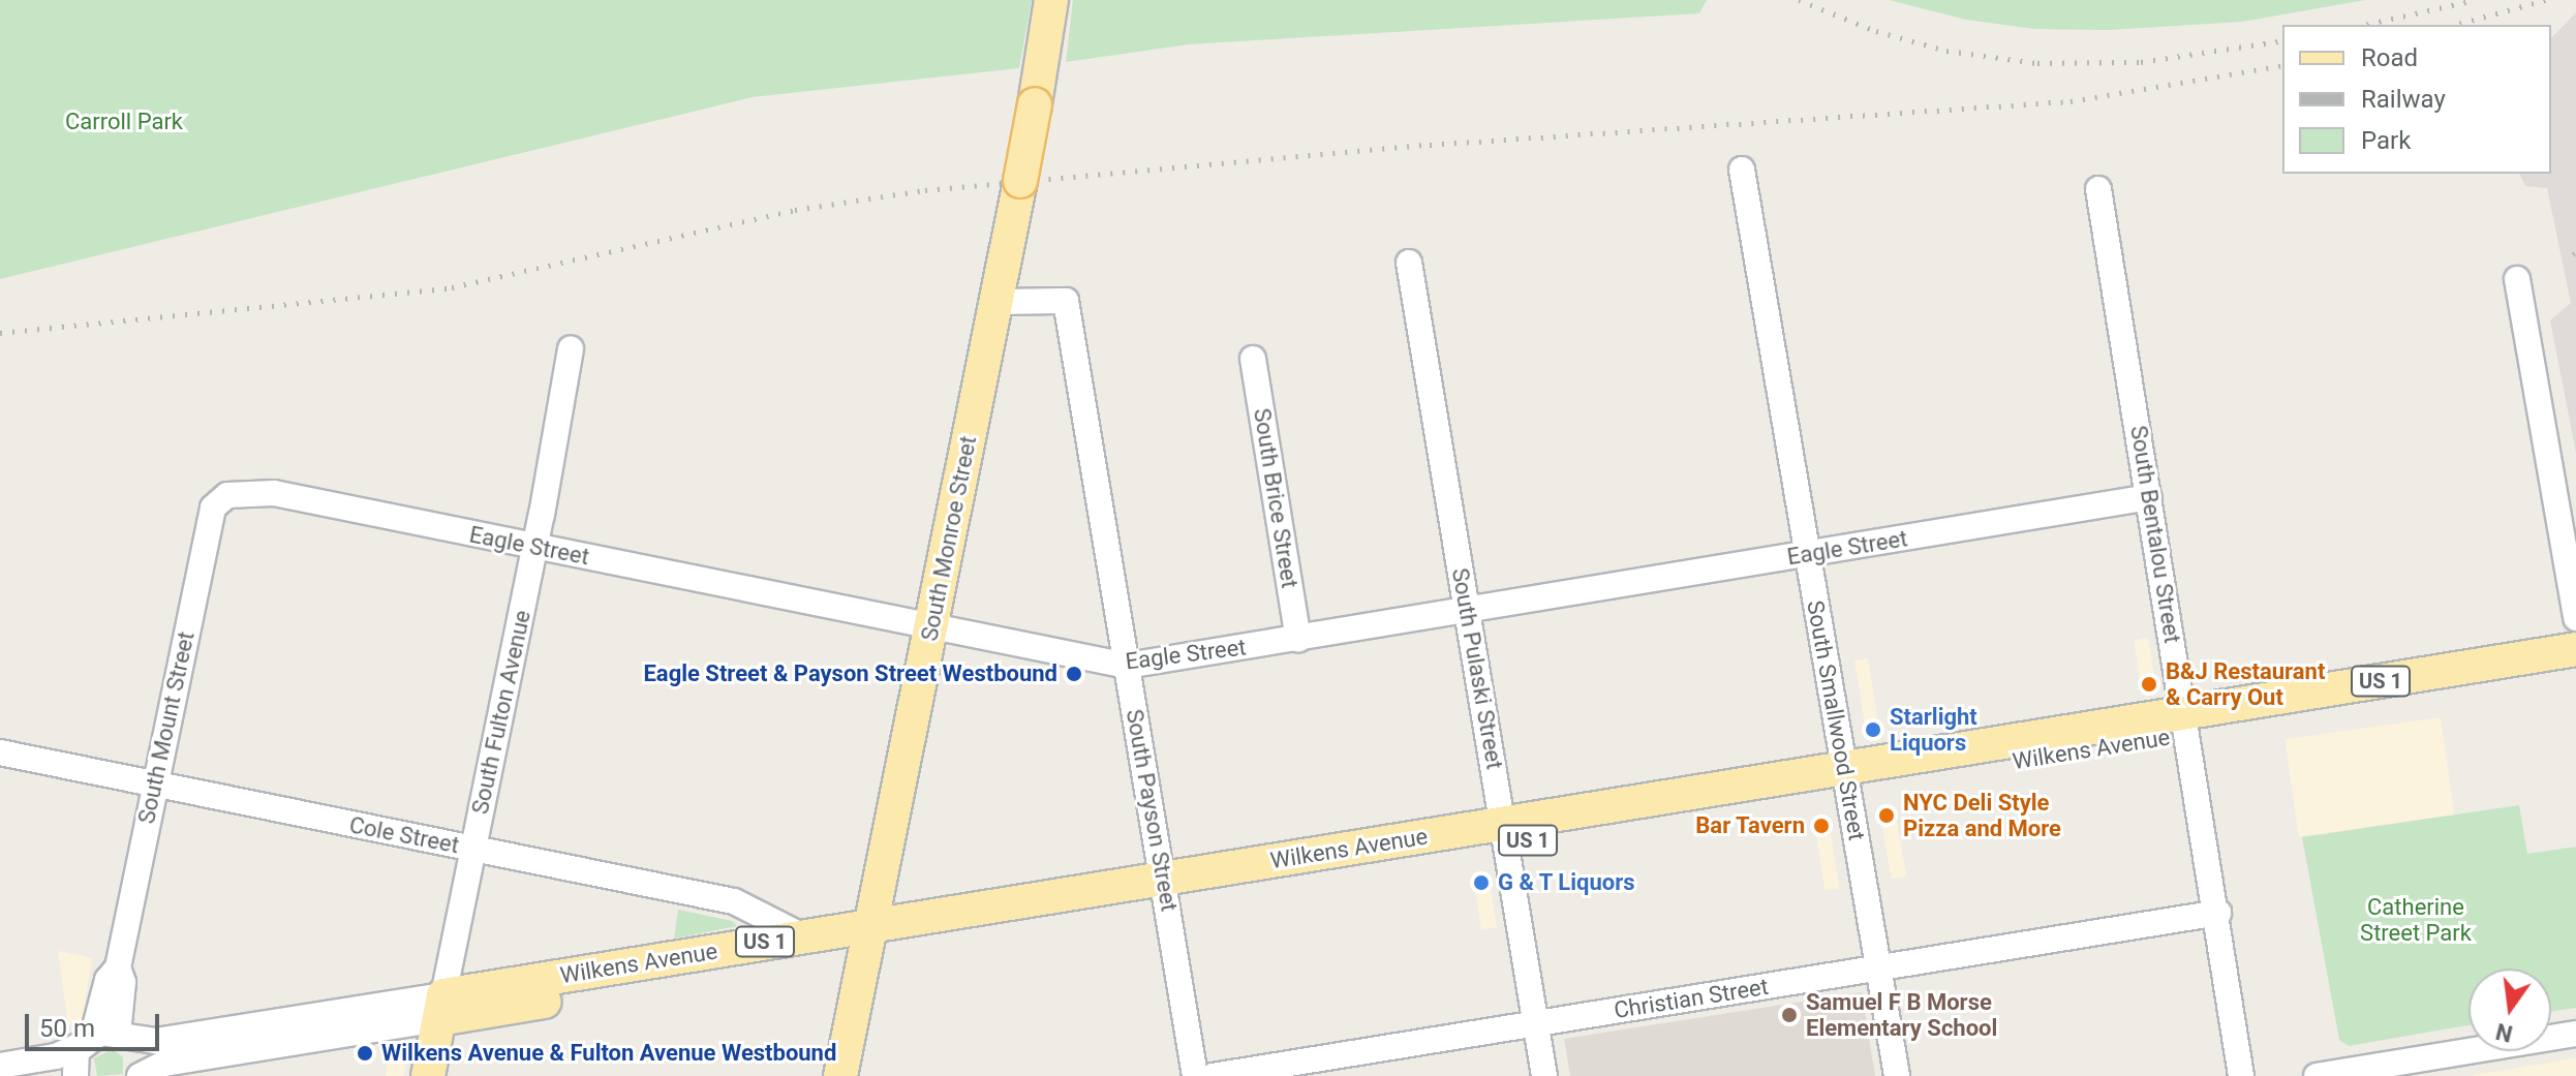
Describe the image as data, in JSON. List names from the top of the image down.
{
  "streets": {
    "main road": [
      "South Monroe Street",
      "US 1",
      "South Fulton Avenue",
      "Wilkens Avenue"
    ],
    "street": [
      "South Brice Street",
      "South Bentalou Street",
      "Eagle Street",
      "South Pulaski Street",
      "South Smallwood Street",
      "South Mount Street",
      "South Payson Street",
      "Cole Street",
      "Christian Street"
    ]
  },
  "crossings": [
    ["South Brice Street", "Eagle Street"],
    ["South Bentalou Street", "Eagle Street"],
    ["South Bentalou Street", "Wilkens Avenue"],
    ["South Bentalou Street", "Christian Street"],
    ["South Monroe Street", "Eagle Street"],
    ["South Monroe Street", "Wilkens Avenue"],
    ["South Monroe Street", "South Payson Street"],
    ["Eagle Street", "South Pulaski Street"],
    ["Eagle Street", "South Fulton Avenue"],
    ["Eagle Street", "South Smallwood Street"],
    ["Eagle Street", "South Mount Street"],
    ["Eagle Street", "South Payson Street"],
    ["South Pulaski Street", "Wilkens Avenue"],
    ["South Pulaski Street", "Christian Street"],
    ["South Fulton Avenue", "Wilkens Avenue"],
    ["South Fulton Avenue", "Cole Street"],
    ["South Smallwood Street", "Wilkens Avenue"],
    ["South Smallwood Street", "Christian Street"],
    ["South Mount Street", "Wilkens Avenue"],
    ["South Mount Street", "Cole Street"],
    ["Wilkens Avenue", "South Payson Street"],
    ["Wilkens Avenue", "Cole Street"]
  ],
  "parks": ["Carroll Park", "Catherine Street Park"],
  "places": [
    "Eagle Street & Payson Street Westbound",
    "B&J Restaurant & Carry Out",
    "Starlight Liquors",
    "NYC Deli Style Pizza and More",
    "Bar Tavern",
    "G & T Liquors",
    "Samuel F B Morse Elementary School",
    "Wilkens Avenue & Fulton Avenue Westbound"
  ],
  "legend": ["Road", "Railway", "Park"],
  "scale_bar": "50 m",
  "north": "bottom"
}
